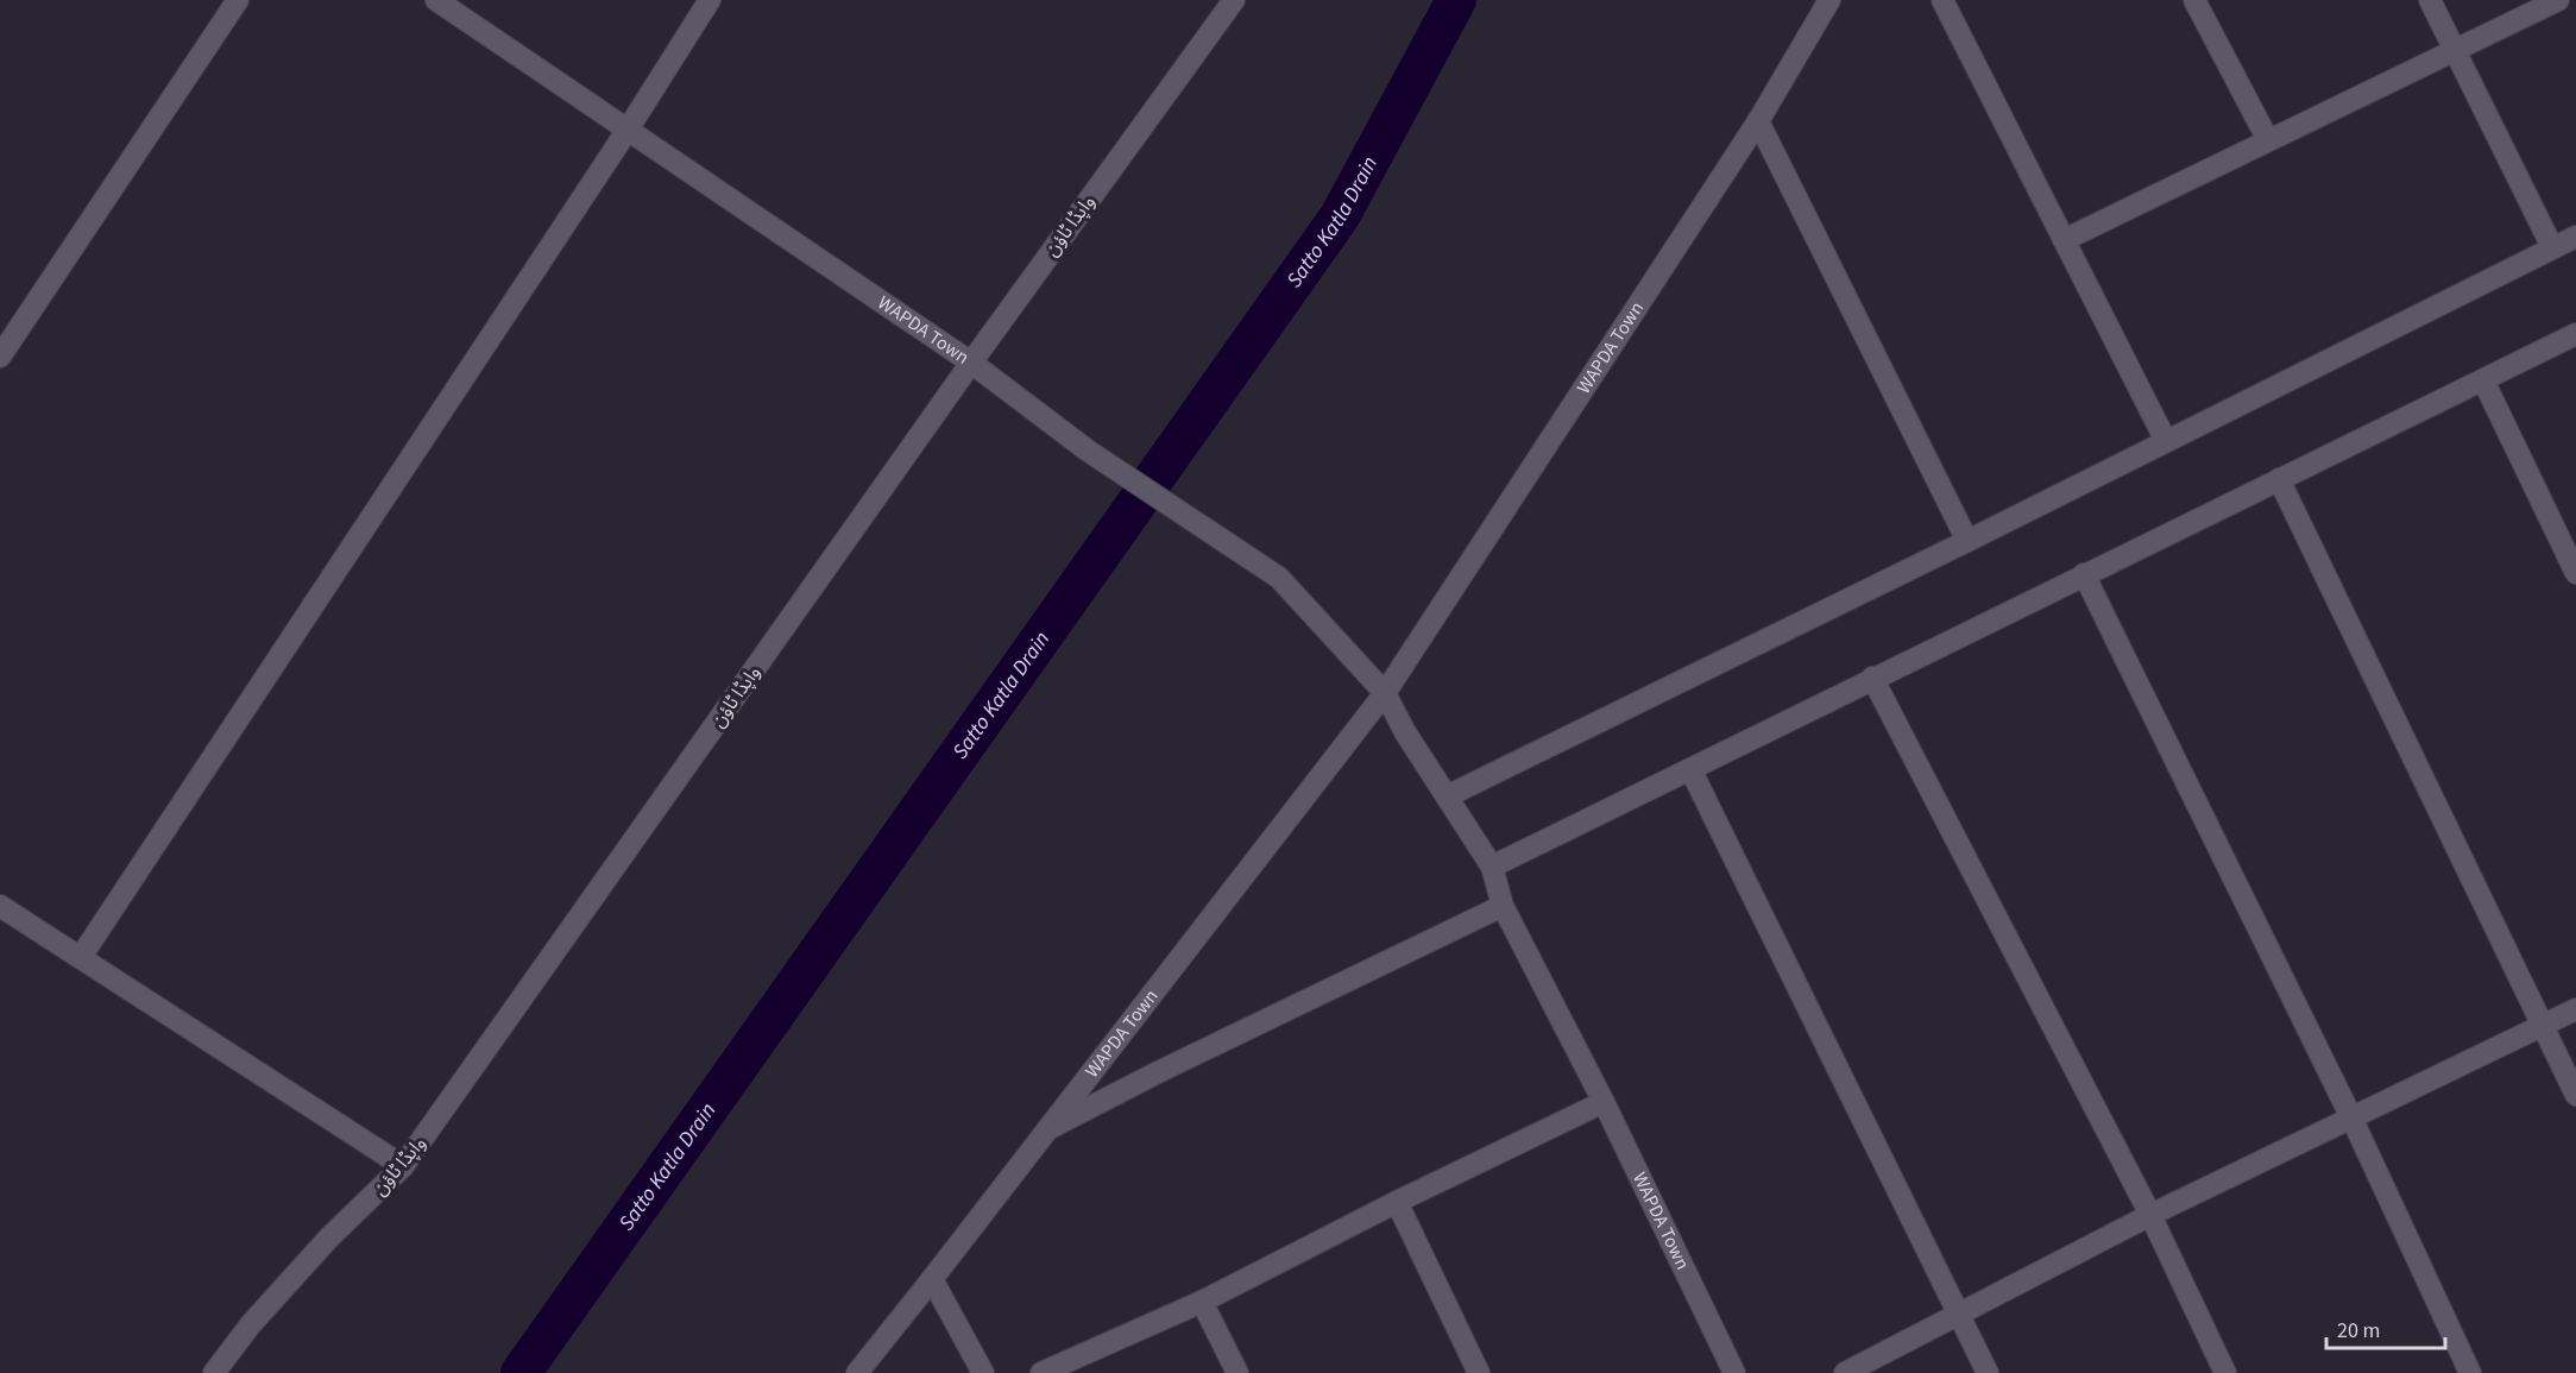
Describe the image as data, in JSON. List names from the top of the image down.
{
  "streets": {
    "street": ["واپڈا ٹاؤن", "WAPDA Town"]
  },
  "crossings": [
    ["واپڈا ٹاؤن", "WAPDA Town"]
  ],
  "water": ["Satto Katla Drain"],
  "scale_bar": "20 m"
}
